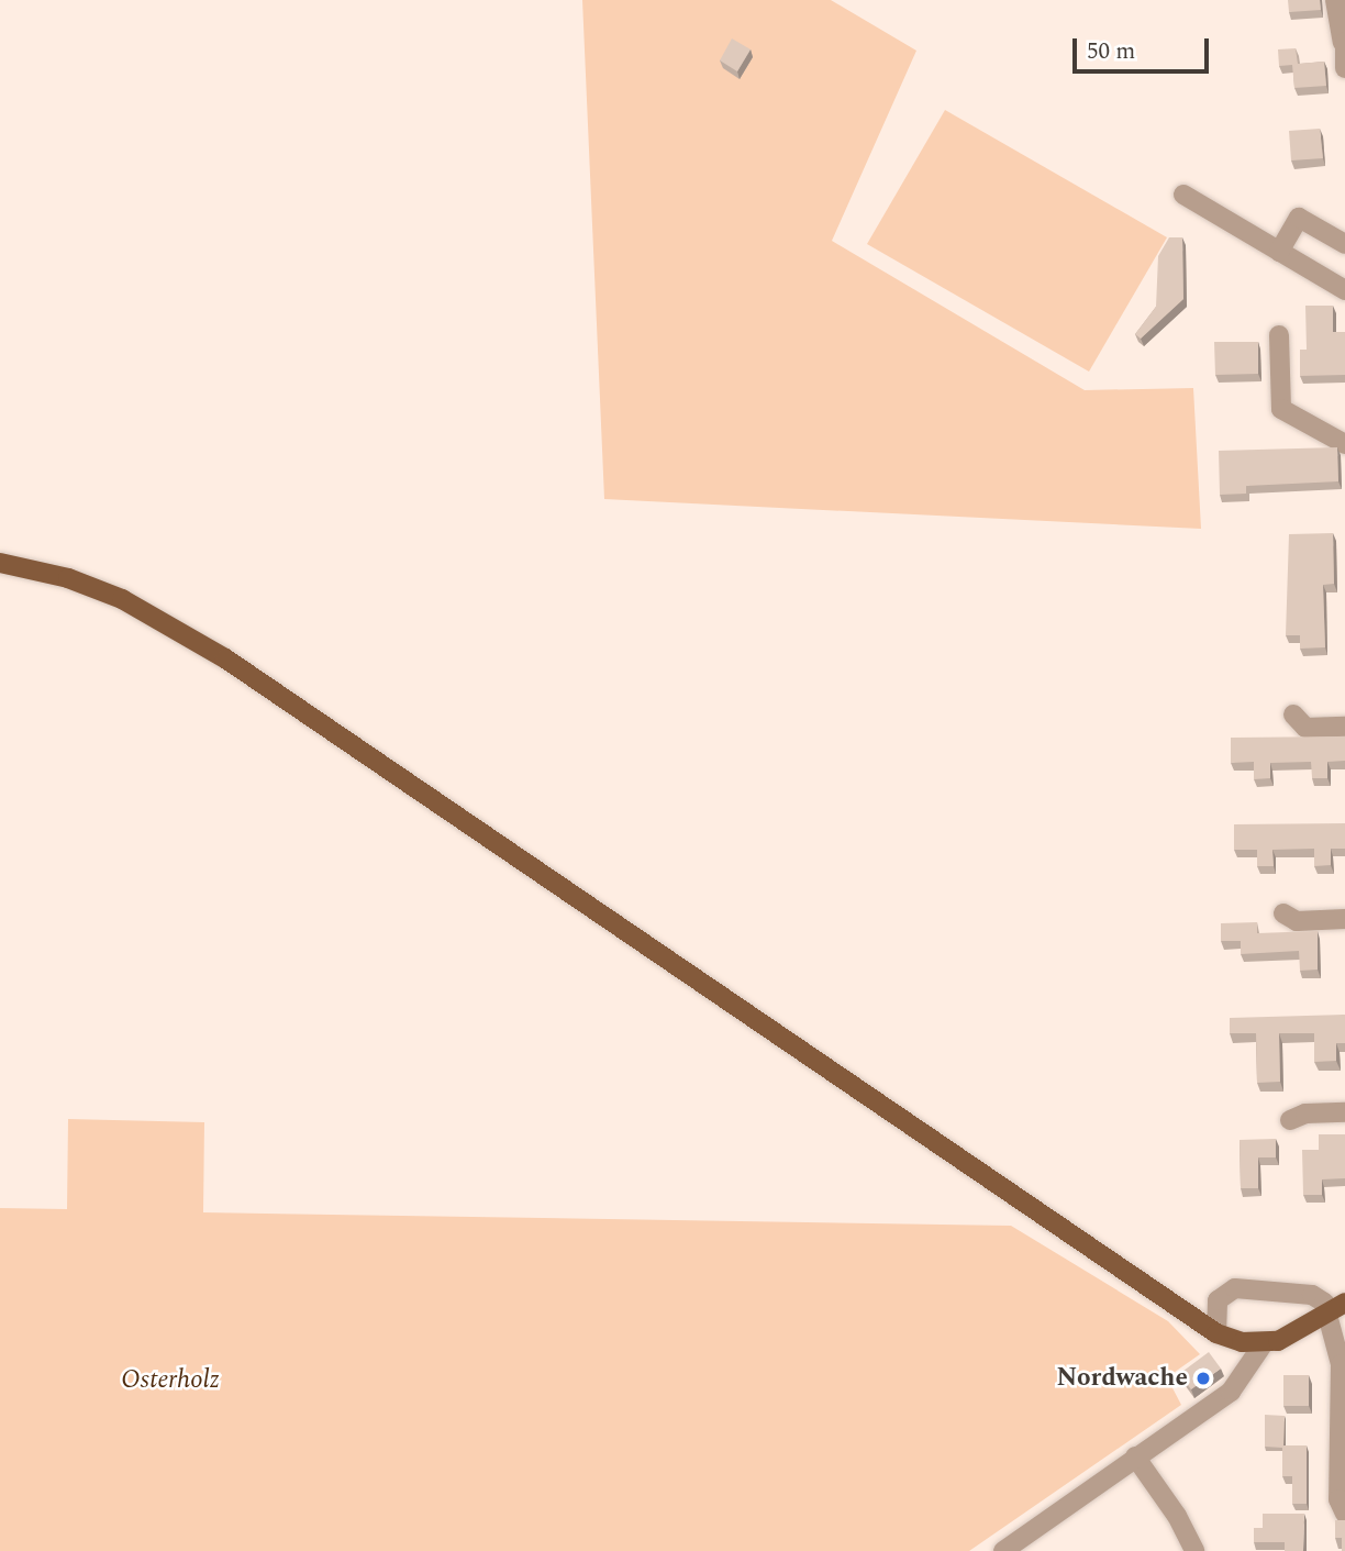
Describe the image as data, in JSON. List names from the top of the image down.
{
  "parks": ["Osterholz"],
  "places": ["Nordwache"],
  "scale_bar": "50 m"
}
